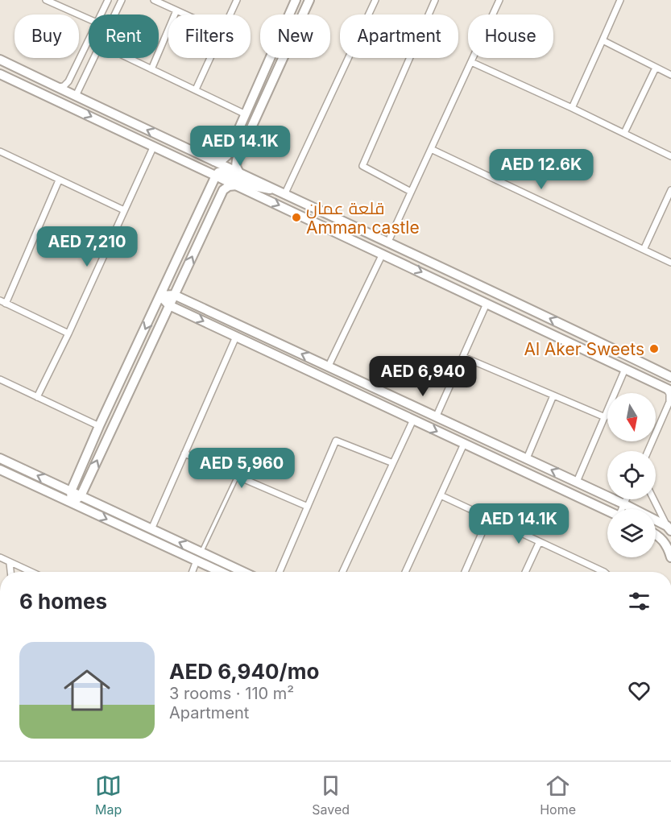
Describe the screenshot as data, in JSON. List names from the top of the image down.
{
  "places": ["قلعة عمان Amman castle", "Al Aker Sweets"],
  "north": "bottom",
  "page": {
    "chip": [
      "Buy",
      "Rent",
      "Filters",
      "New",
      "Apartment",
      "House"
    ],
    "price": [
      "AED 14.1K",
      "AED 12.6K",
      "AED 7,210",
      "AED 6,940",
      "AED 5,960",
      "AED 14.1K"
    ],
    "heading": "6 homes",
    "list": [
      {
        "name": "AED 6,940/mo",
        "note": "3 rooms · 110 m² · Apartment"
      }
    ],
    "tabs": ["Map", "Saved", "Home"]
  }
}
